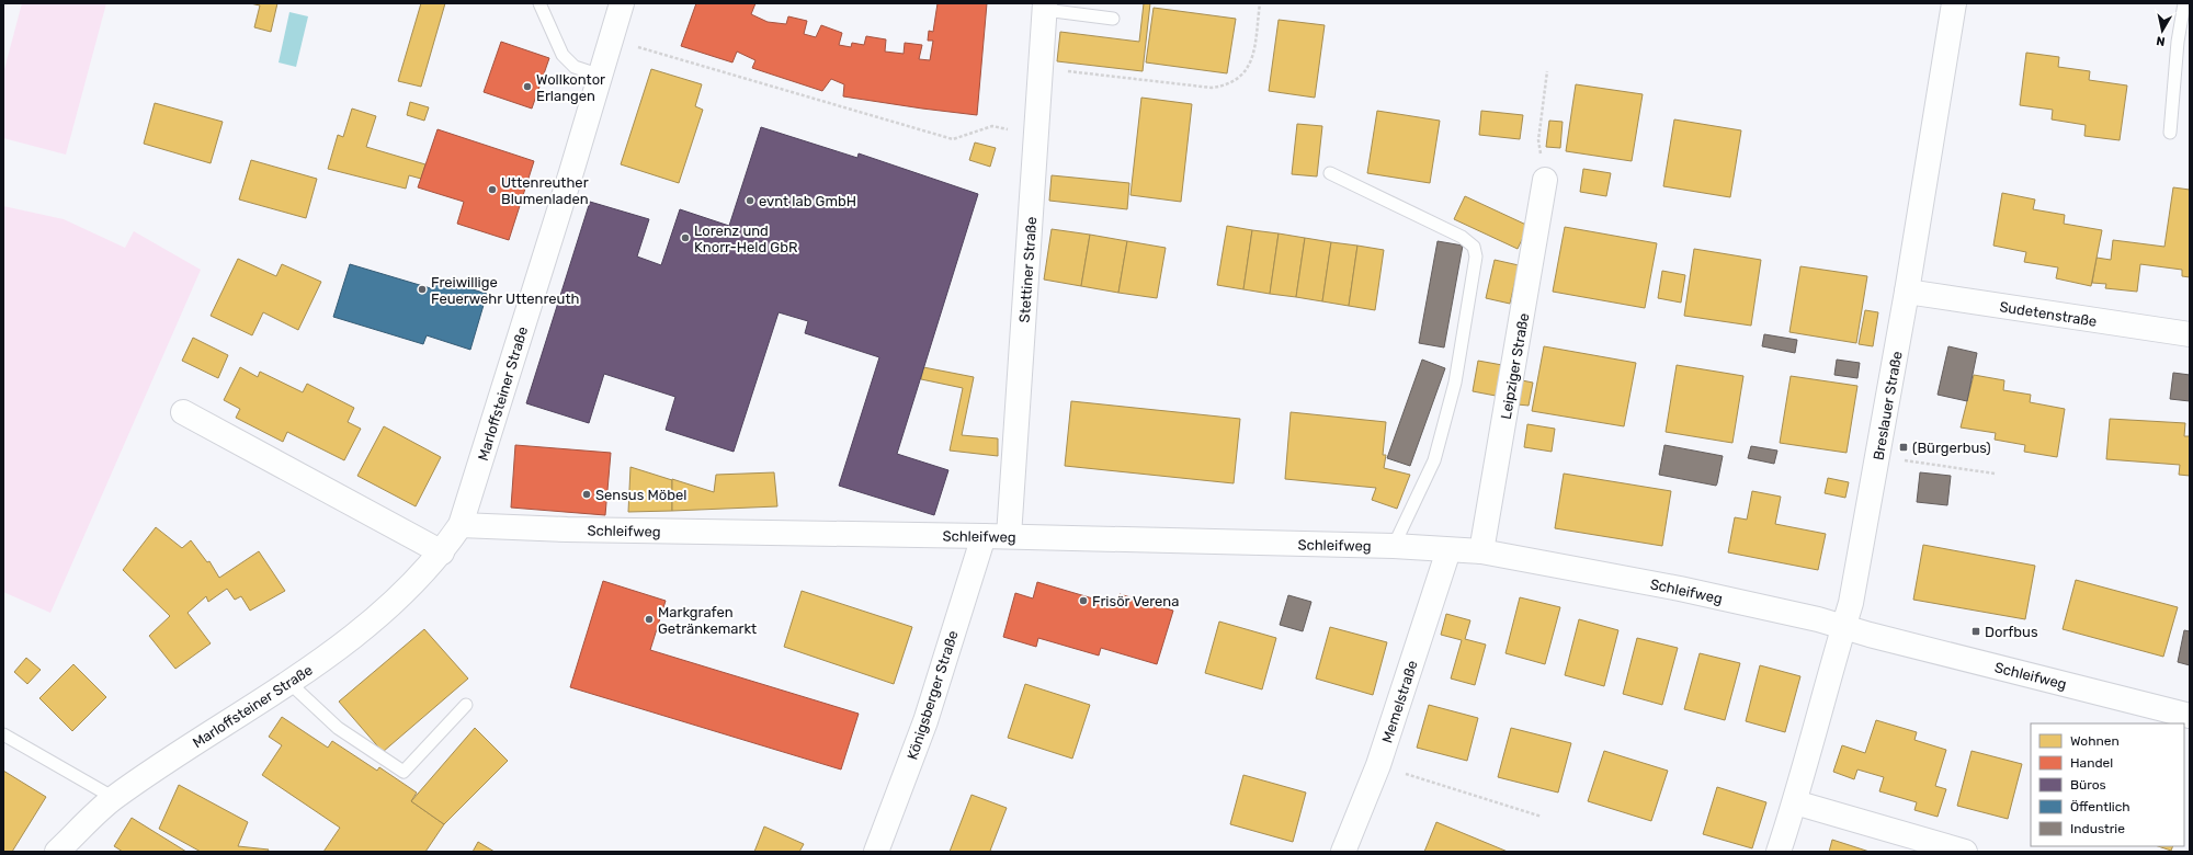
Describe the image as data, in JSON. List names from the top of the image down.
{
  "streets": {
    "street": [
      "Stettiner Straße",
      "Sudetenstraße",
      "Leipziger Straße",
      "Marloffsteiner Straße",
      "Breslauer Straße",
      "Schleifweg",
      "Königsberger Straße",
      "Memelstraße"
    ]
  },
  "crossings": [
    ["Stettiner Straße", "Schleifweg"],
    ["Sudetenstraße", "Breslauer Straße"],
    ["Leipziger Straße", "Schleifweg"],
    ["Marloffsteiner Straße", "Schleifweg"],
    ["Breslauer Straße", "Schleifweg"],
    ["Schleifweg", "Königsberger Straße"],
    ["Schleifweg", "Memelstraße"]
  ],
  "places": {
    "other": [
      "Wollkontor Erlangen",
      "Uttenreuther Blumenladen",
      "evnt lab GmbH",
      "Lorenz und Knorr-Held GbR",
      "Freiwillige Feuerwehr Uttenreuth",
      "Sensus Möbel",
      "Frisör Verena",
      "Markgrafen Getränkemarkt"
    ],
    "transit": ["(Bürgerbus)", "Dorfbus"]
  },
  "legend": [
    "Wohnen",
    "Handel",
    "Büros",
    "Öffentlich",
    "Industrie"
  ],
  "north": "bottom"
}
